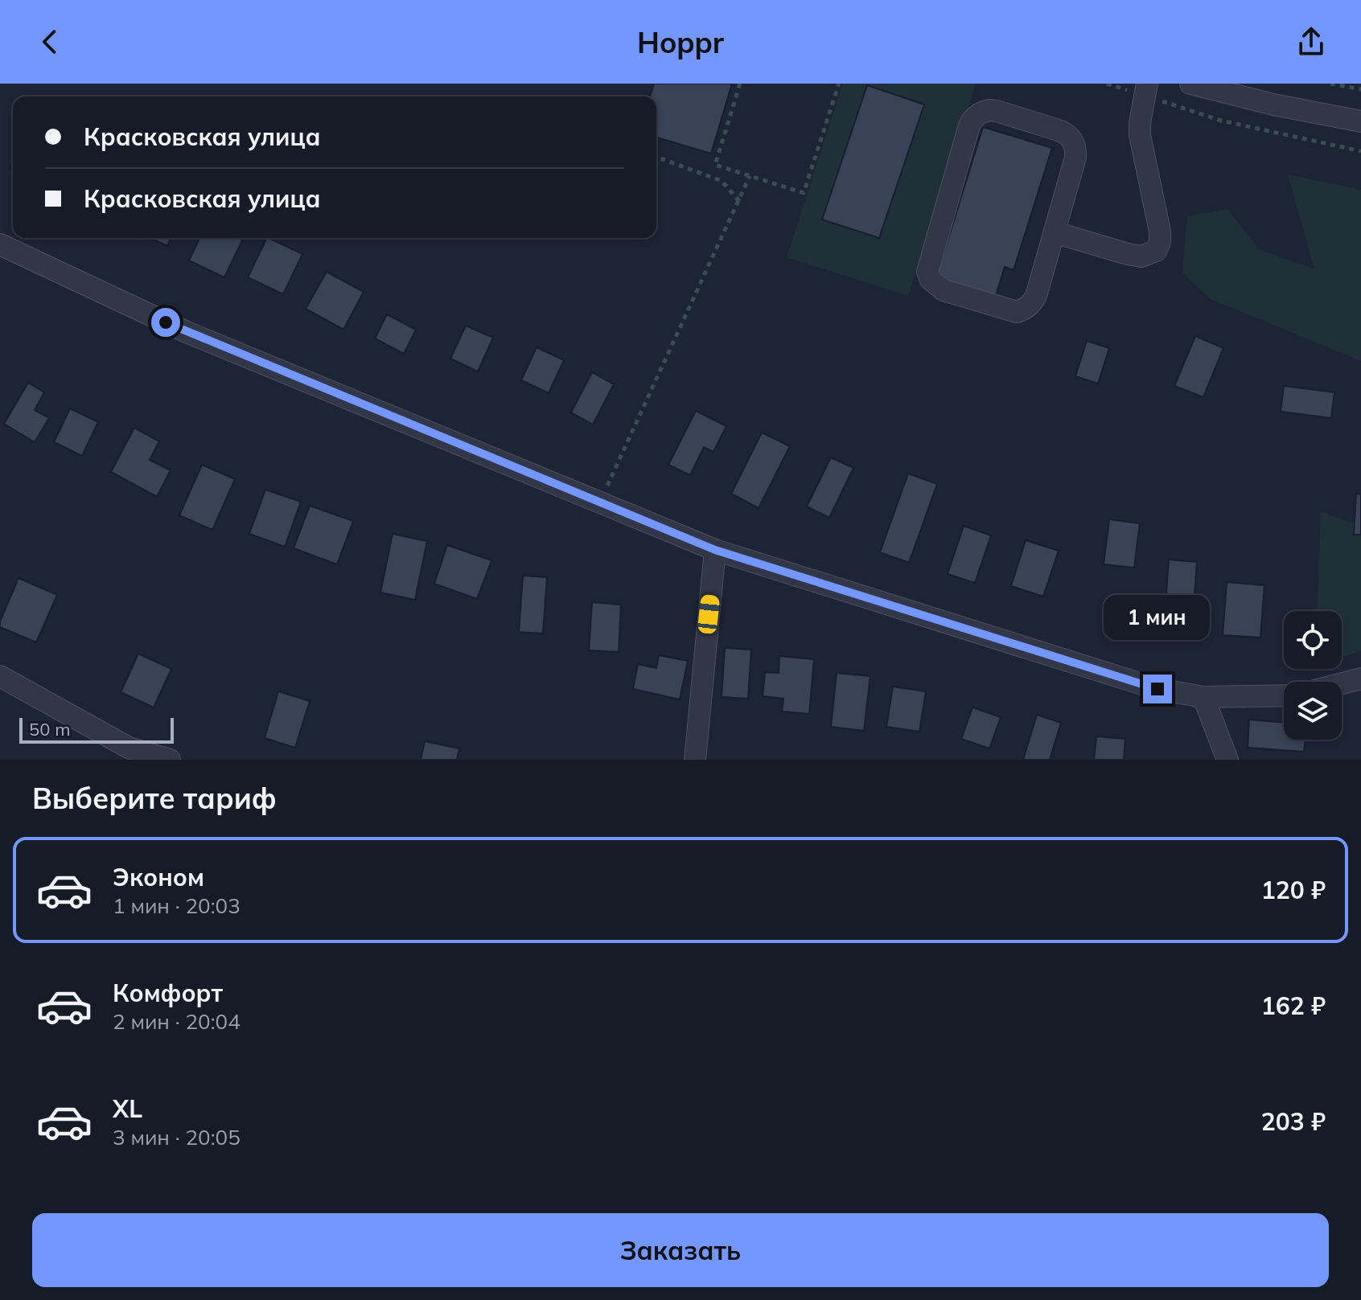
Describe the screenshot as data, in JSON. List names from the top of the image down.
{
  "scale_bar": "50 m",
  "page": {
    "header": "Hoppr",
    "banner": ["Красковская улица", "Красковская улица"],
    "bubble": "1 мин",
    "scale": "50 m",
    "heading": "Выберите тариф",
    "list": [
      {
        "name": "Эконом",
        "note": "1 мин · 20:03",
        "value": "120 ₽"
      },
      {
        "name": "Комфорт",
        "note": "2 мин · 20:04",
        "value": "162 ₽"
      },
      {
        "name": "XL",
        "note": "3 мин · 20:05",
        "value": "203 ₽"
      }
    ],
    "buttons": "Заказать"
  }
}
